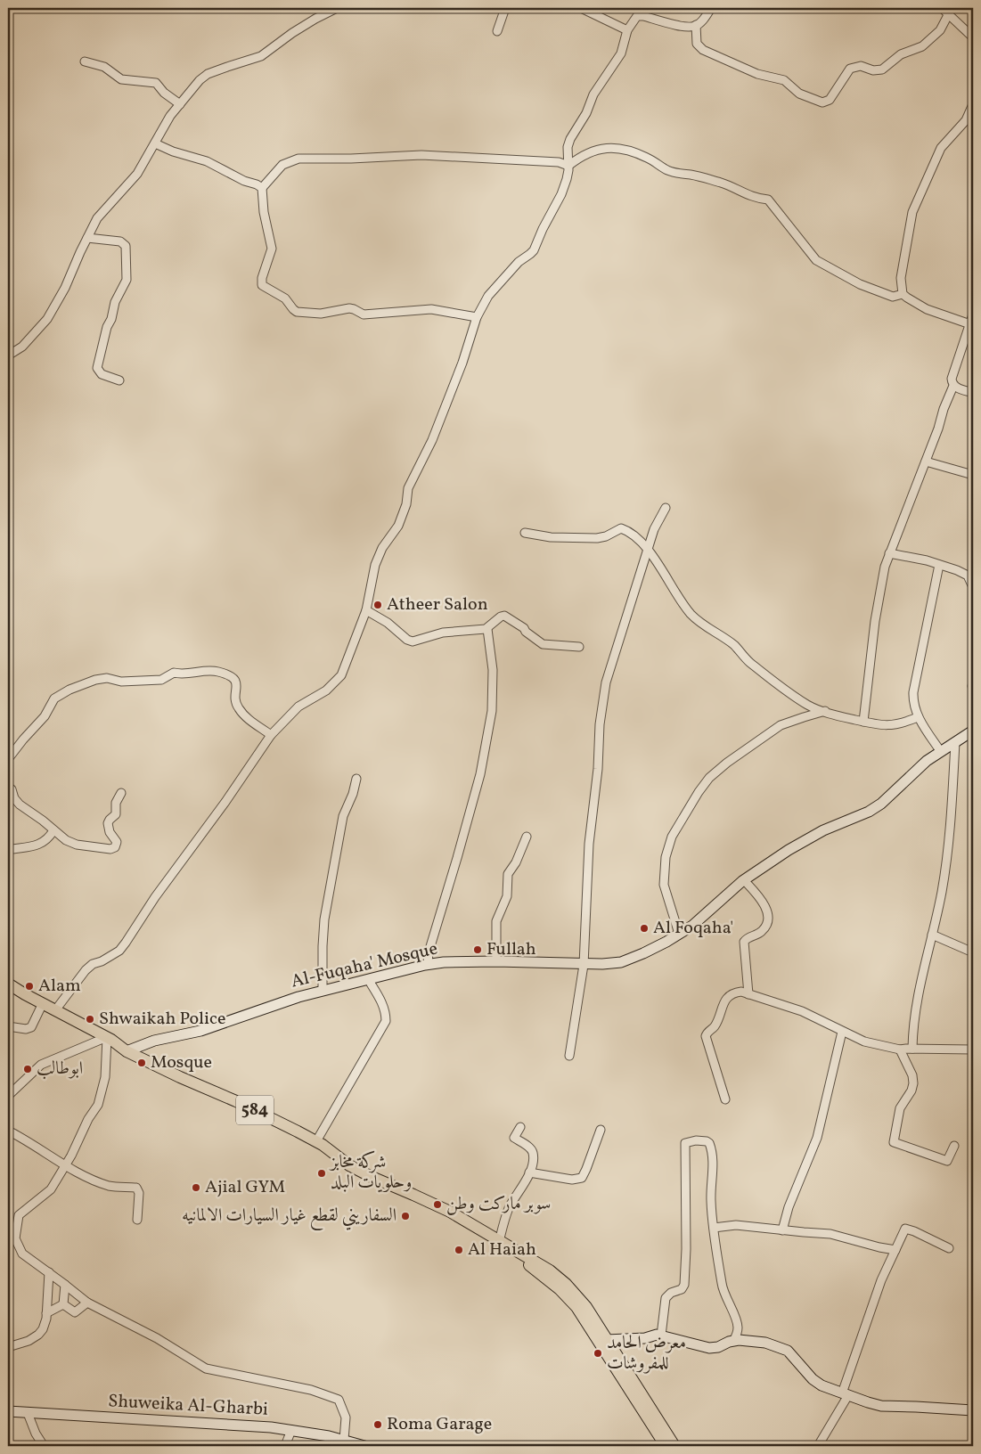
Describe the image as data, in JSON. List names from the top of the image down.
{
  "streets": {
    "main road": ["584"],
    "street": ["Al-Fuqaha' Mosque", "Shuweika Al-Gharbi"]
  },
  "crossings": [
    ["Al-Fuqaha' Mosque", "584"]
  ],
  "places": [
    "Atheer Salon",
    "Al Foqaha'",
    "Fullah",
    "Alam",
    "Shwaikah Police",
    "Mosque",
    "ابوطالب",
    "شركة مخابز وحلويات البلد",
    "Ajial GYM",
    "سوبر ماركت وطن",
    "السفاريني لقطع غيار السيارات الالمانيه",
    "Al Haiah",
    "معرض الحامد للمفروشات",
    "Roma Garage"
  ]
}
